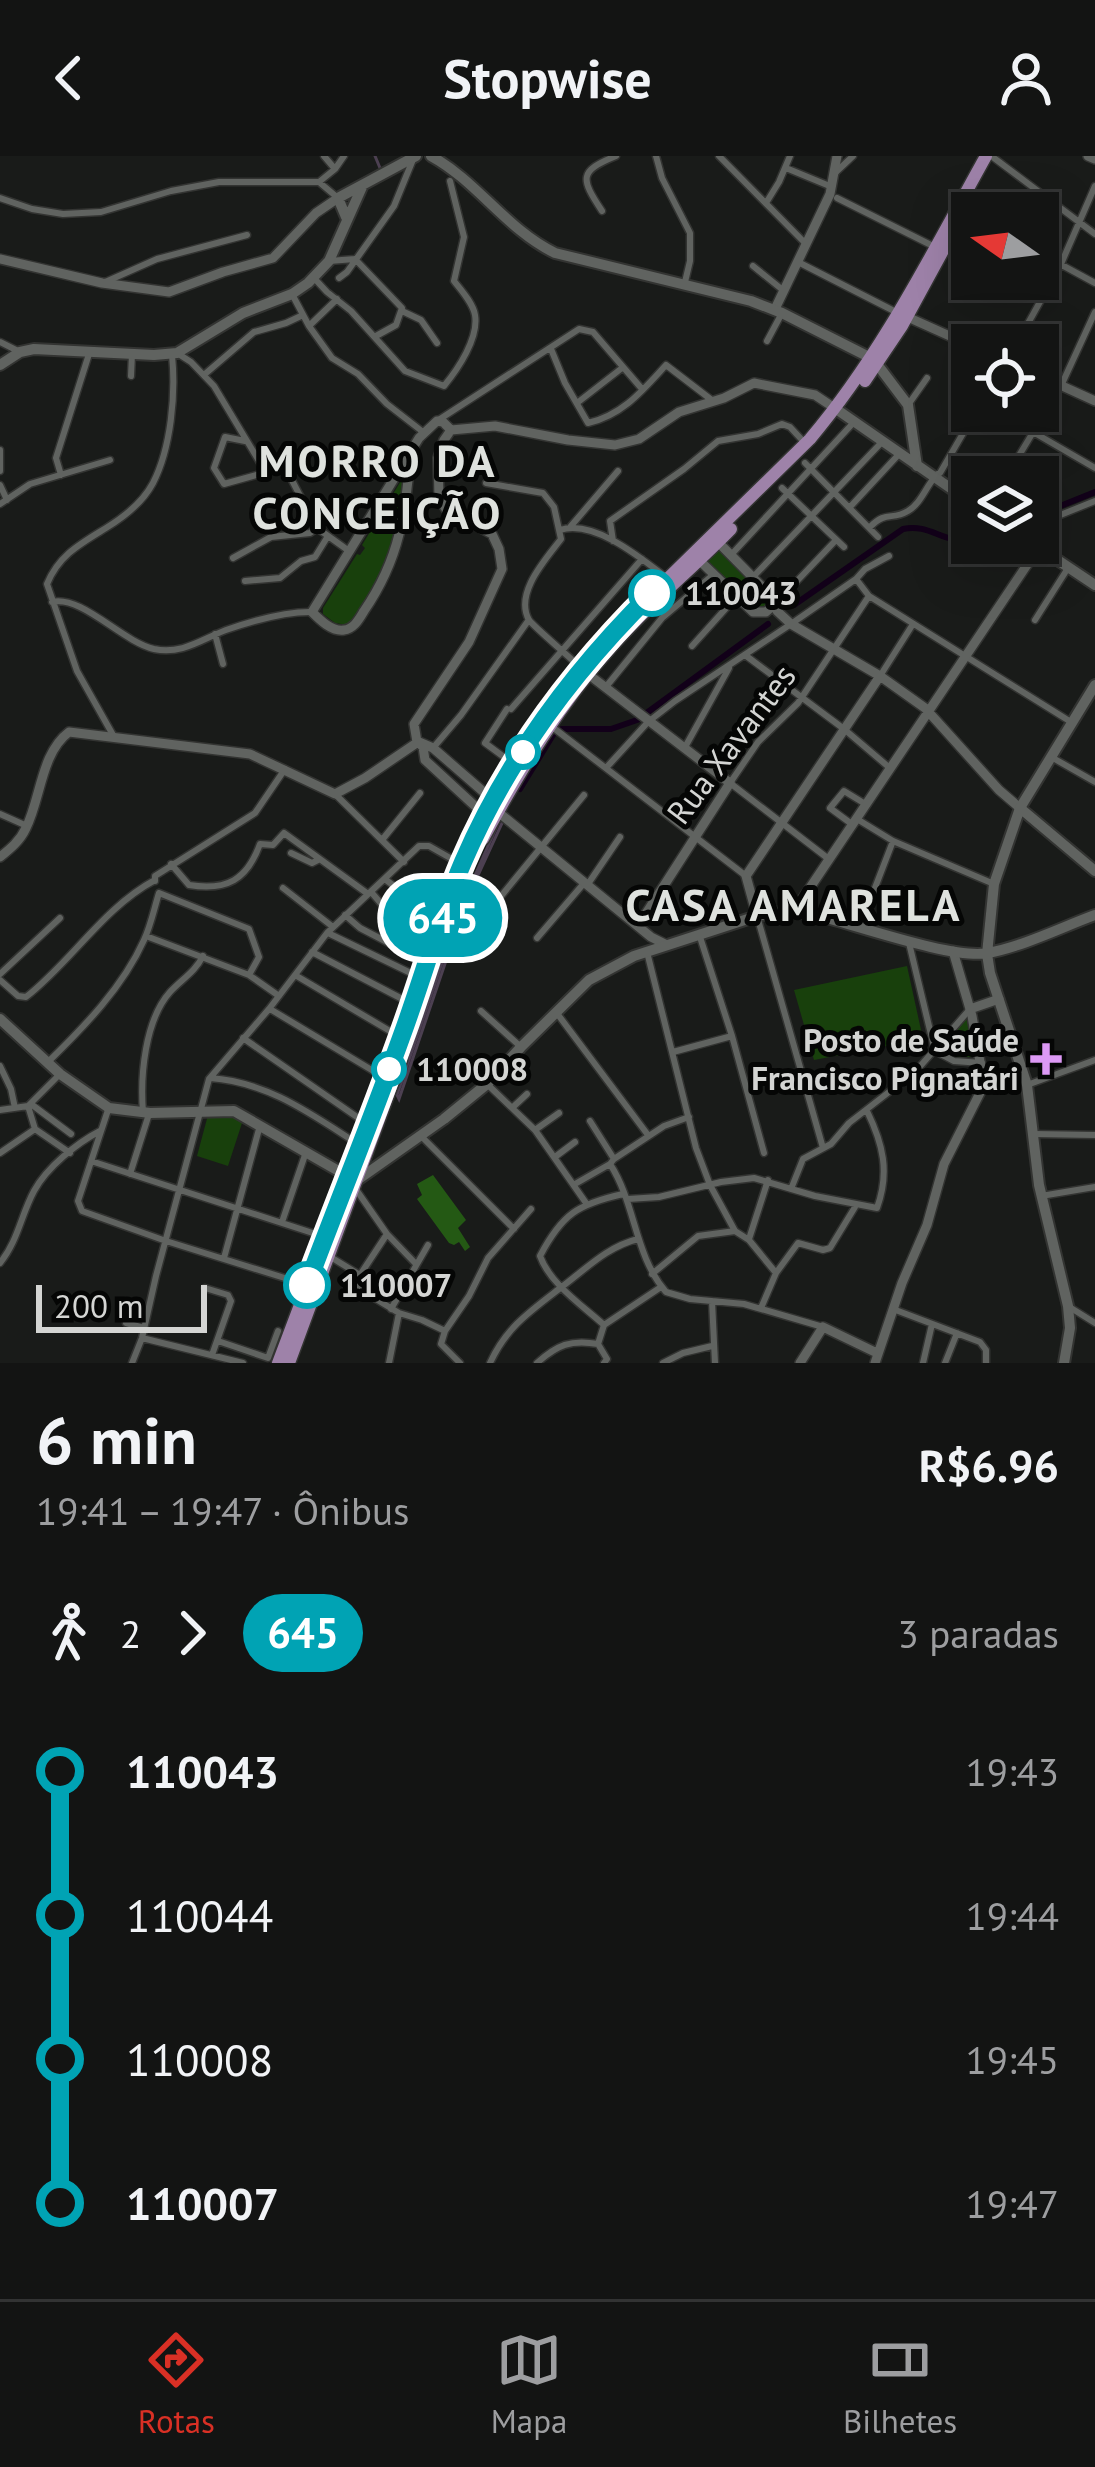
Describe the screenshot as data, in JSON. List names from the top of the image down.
{
  "streets": {
    "street": ["Rua Xavantes"]
  },
  "districts": ["MORRO DA CONCEIÇÃO", "CASA AMARELA"],
  "places": {
    "other": ["110043", "110008", "110007"],
    "health": ["Posto de Saúde Francisco Pignatári"]
  },
  "lines": ["bus line 645"],
  "scale_bar": "200 m",
  "north": "left",
  "page": {
    "header": "Stopwise",
    "on_map": "645",
    "scale": "200 m",
    "heading": ["6 min", "19:41 – 19:47 · Ônibus", "R$6.96"],
    "legs": ["2", "645", "3 paradas"],
    "list": [
      {
        "name": "110043",
        "value": "19:43"
      },
      {
        "name": "110044",
        "value": "19:44"
      },
      {
        "name": "110008",
        "value": "19:45"
      },
      {
        "name": "110007",
        "value": "19:47"
      }
    ],
    "tabs": ["Rotas", "Mapa", "Bilhetes"]
  }
}
